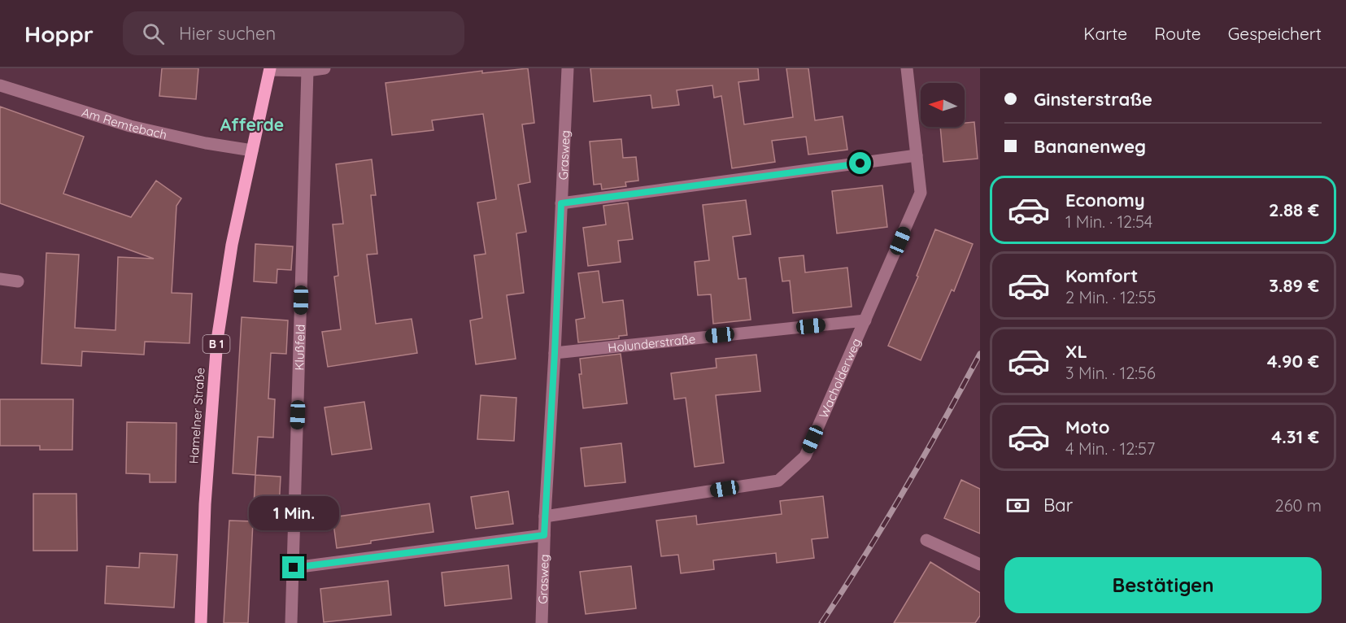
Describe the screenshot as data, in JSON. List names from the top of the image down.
{
  "streets": {
    "main road": ["B 1", "Hamelner Straße"],
    "street": [
      "Am Remtebach",
      "Grasweg",
      "Holunderstraße",
      "Klußfeld",
      "Wacholderweg"
    ]
  },
  "crossings": [
    ["Am Remtebach", "Hamelner Straße"],
    ["Grasweg", "Holunderstraße"],
    ["Grasweg", "Wacholderweg"],
    ["Holunderstraße", "Wacholderweg"]
  ],
  "districts": ["Afferde"],
  "north": "left",
  "page": {
    "header": "Hoppr",
    "search": "Hier suchen",
    "nav": ["Karte", "Route", "Gespeichert"],
    "banner": ["Ginsterstraße", "Bananenweg"],
    "list": [
      {
        "name": "Economy",
        "note": "1 Min. · 12:54",
        "value": "2.88 €"
      },
      {
        "name": "Komfort",
        "note": "2 Min. · 12:55",
        "value": "3.89 €"
      },
      {
        "name": "XL",
        "note": "3 Min. · 12:56",
        "value": "4.90 €"
      },
      {
        "name": "Moto",
        "note": "4 Min. · 12:57",
        "value": "4.31 €"
      }
    ],
    "pay": ["Bar", "260 m"],
    "bubble": "1 Min.",
    "buttons": "Bestätigen"
  }
}
